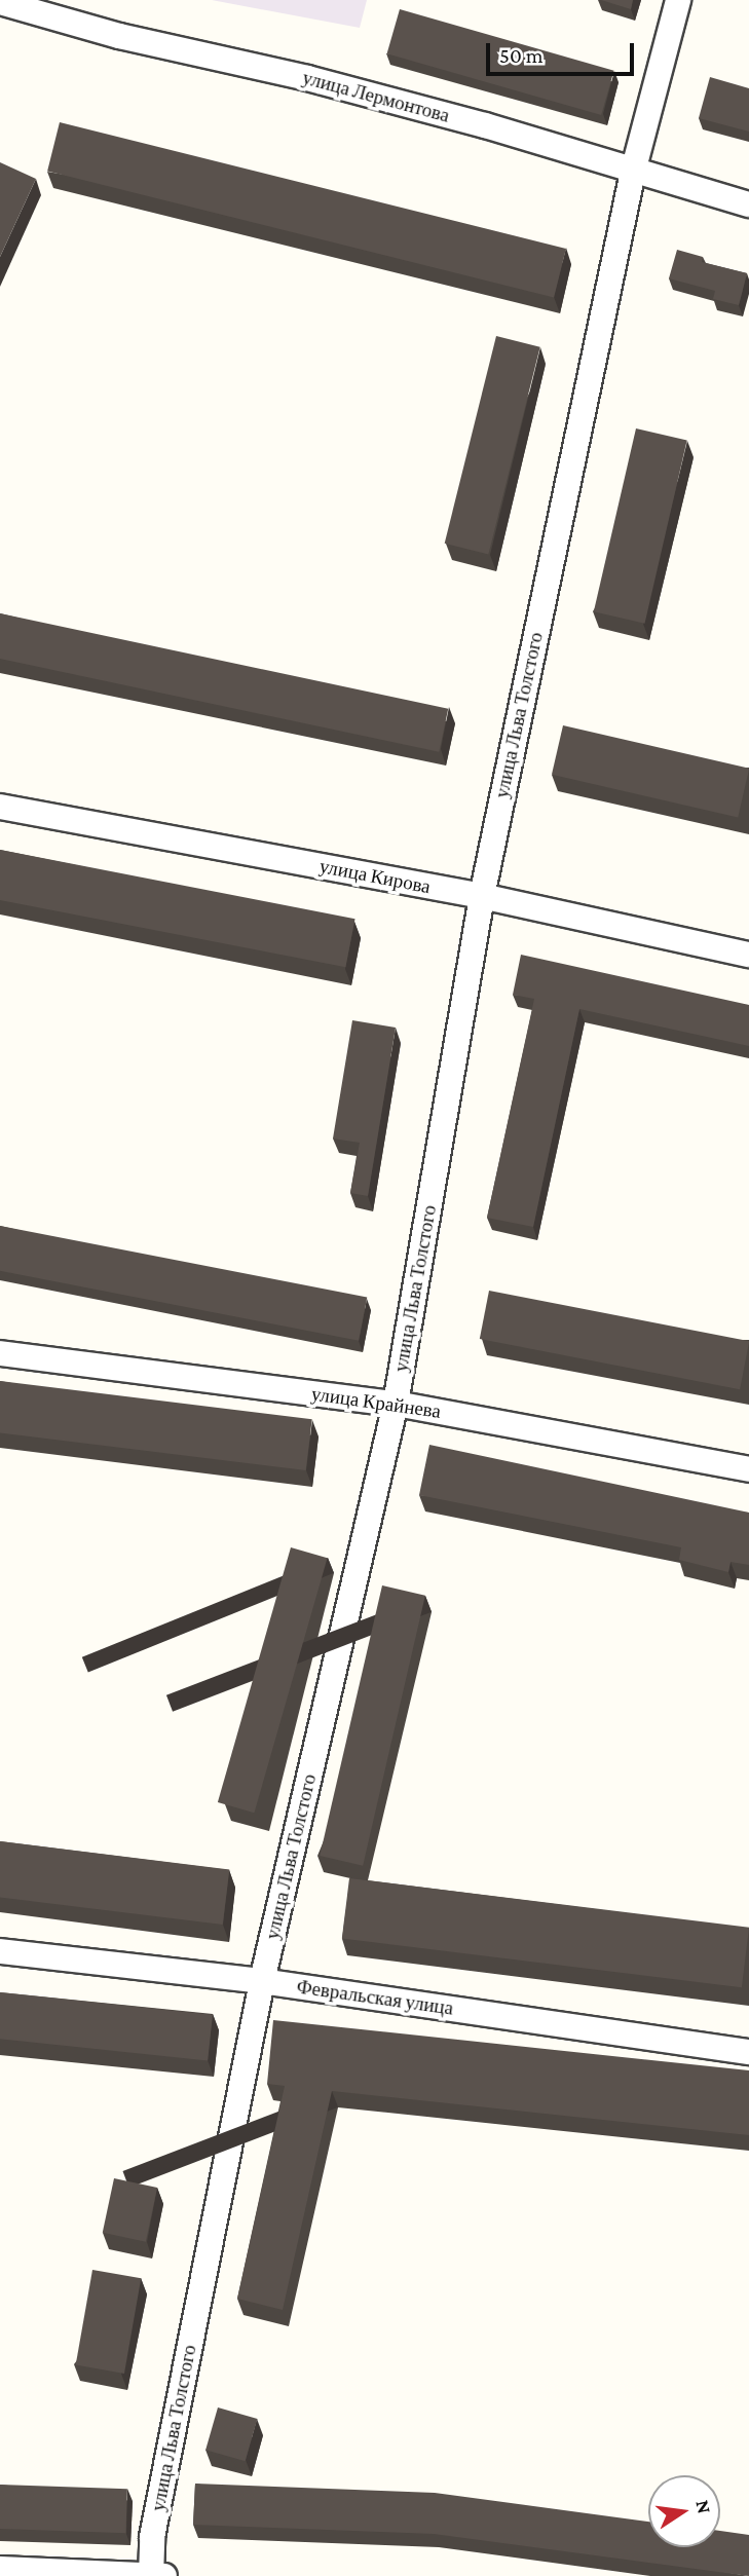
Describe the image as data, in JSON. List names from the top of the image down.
{
  "streets": {
    "street": [
      "улица Лермонтова",
      "улица Льва Толстого",
      "улица Кирова",
      "улица Крайнева",
      "Февральская улица"
    ]
  },
  "crossings": [
    ["улица Лермонтова", "улица Льва Толстого"],
    ["улица Льва Толстого", "улица Кирова"],
    ["улица Льва Толстого", "улица Крайнева"],
    ["улица Льва Толстого", "Февральская улица"]
  ],
  "scale_bar": "50 m",
  "north": "right"
}
